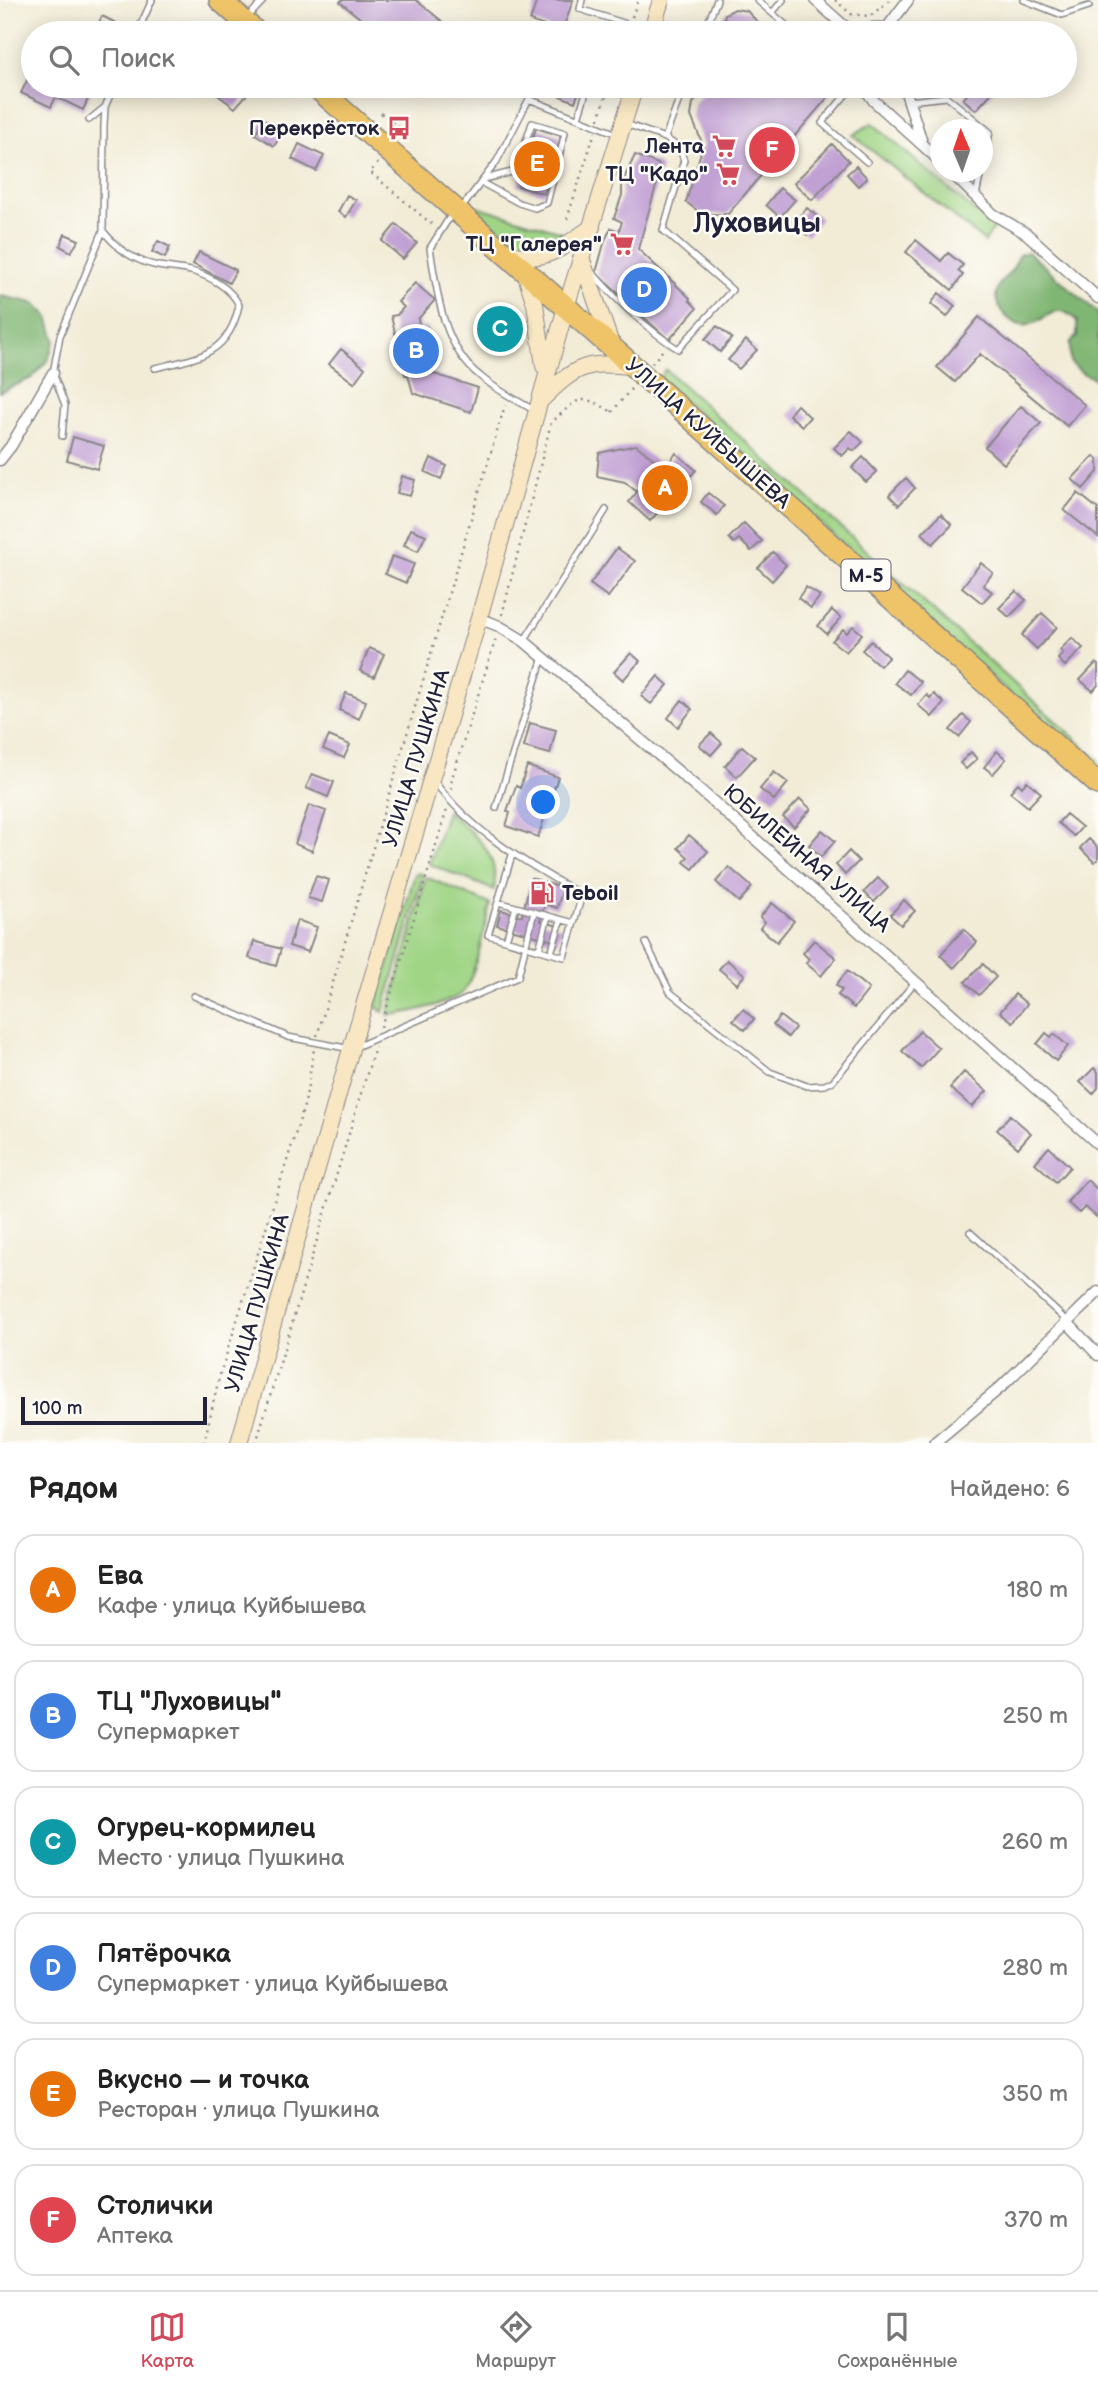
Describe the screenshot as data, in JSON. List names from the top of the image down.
{
  "streets": {
    "highway": ["УЛИЦА КУЙБЫШЕВА", "М-5"],
    "main road": ["УЛИЦА ПУШКИНА"],
    "street": ["ЮБИЛЕЙНАЯ УЛИЦА"]
  },
  "crossings": [
    ["УЛИЦА КУЙБЫШЕВА", "УЛИЦА ПУШКИНА"],
    ["УЛИЦА ПУШКИНА", "ЮБИЛЕЙНАЯ УЛИЦА"]
  ],
  "districts": ["Луховицы"],
  "places": {
    "bus stop": ["Перекрёсток"],
    "supermarket": ["Лента", "ТЦ \"Кадо\"", "ТЦ \"Галерея\""],
    "fuel station": ["Teboil"]
  },
  "scale_bar": "100 m",
  "north": "top",
  "page": {
    "search": "Поиск",
    "pins": [
      "F",
      "E",
      "D",
      "C",
      "B",
      "A"
    ],
    "scale": "100 m",
    "heading": ["Рядом", "Найдено: 6"],
    "list": [
      {
        "mark": "A",
        "name": "Ева",
        "note": "Кафе · улица Куйбышева",
        "value": "180 m"
      },
      {
        "mark": "B",
        "name": "ТЦ \"Луховицы\"",
        "note": "Супермаркет",
        "value": "250 m"
      },
      {
        "mark": "C",
        "name": "Огурец-кормилец",
        "note": "Место · улица Пушкина",
        "value": "260 m"
      },
      {
        "mark": "D",
        "name": "Пятёрочка",
        "note": "Супермаркет · улица Куйбышева",
        "value": "280 m"
      },
      {
        "mark": "E",
        "name": "Вкусно — и точка",
        "note": "Ресторан · улица Пушкина",
        "value": "350 m"
      },
      {
        "mark": "F",
        "name": "Столички",
        "note": "Аптека",
        "value": "370 m"
      }
    ],
    "nav": ["Карта", "Маршрут", "Сохранённые"]
  }
}
